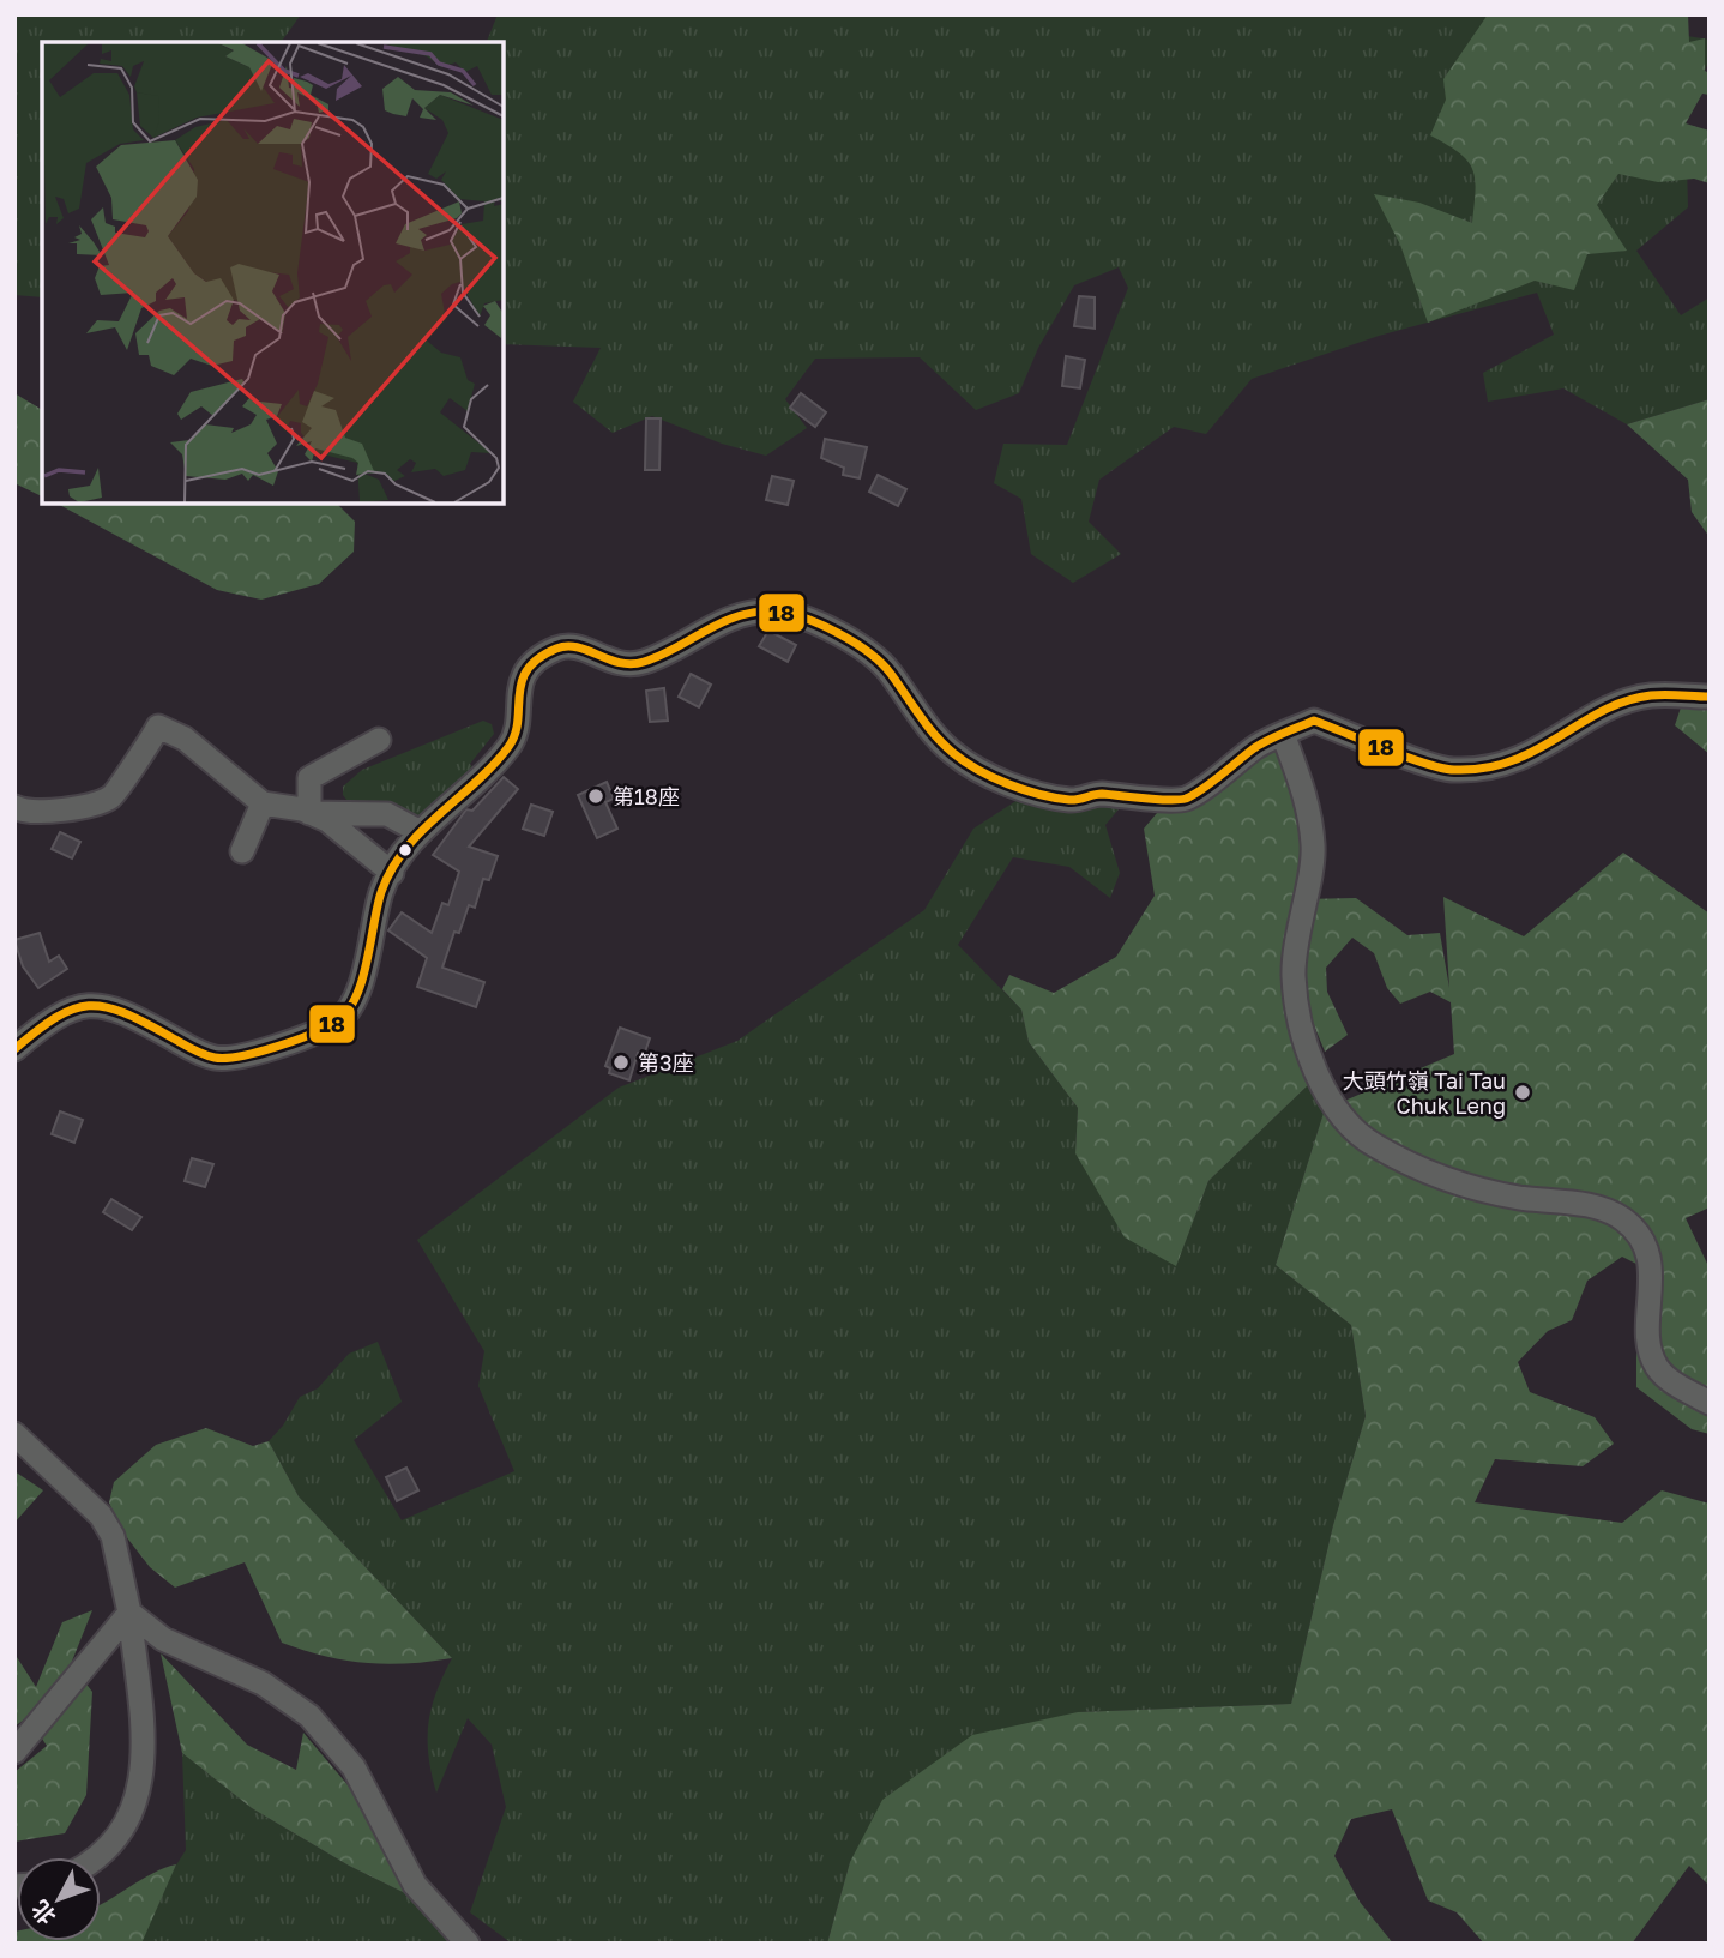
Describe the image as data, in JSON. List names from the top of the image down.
{
  "places": ["第18座", "第3座", "大頭竹嶺 Tai Tau Chuk Leng"],
  "lines": ["transit line 18"],
  "north": "bottom left"
}
